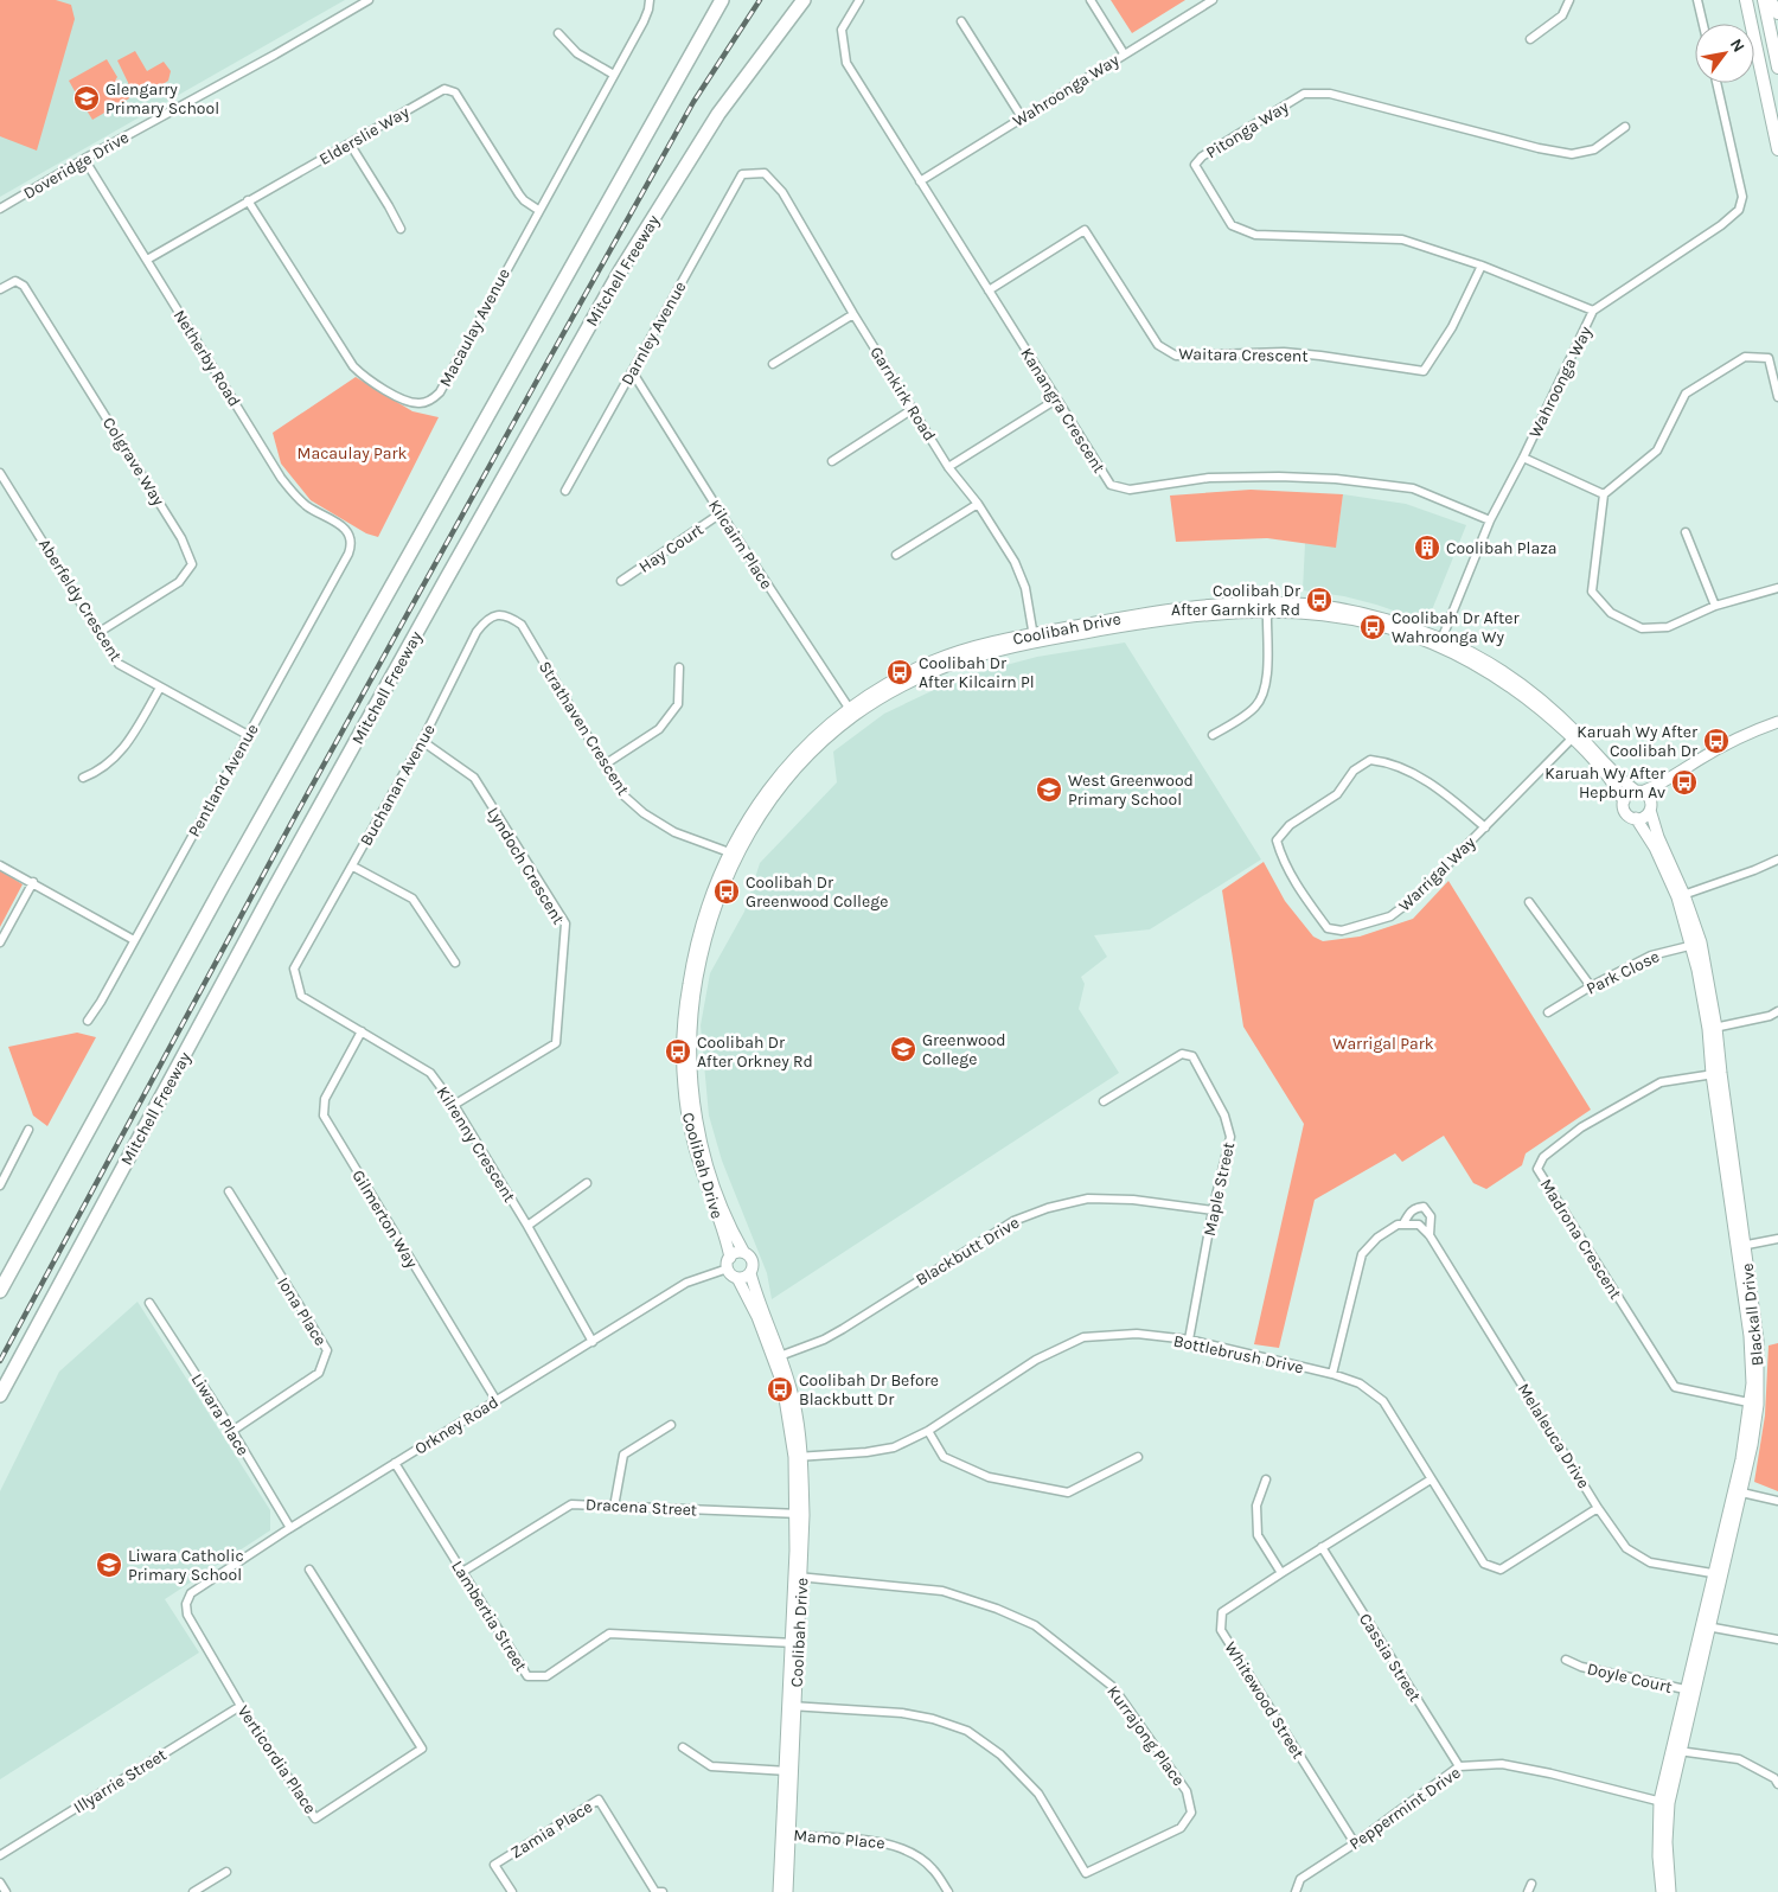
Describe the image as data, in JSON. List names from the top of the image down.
{
  "streets": {
    "highway": ["Mitchell Freeway"],
    "main road": ["Coolibah Drive", "Blackall Drive"],
    "street": [
      "Wahroonga Way",
      "Pitonga Way",
      "Elderslie Way",
      "Doveridge Drive",
      "Macaulay Avenue",
      "Darnley Avenue",
      "Waitara Crescent",
      "Netherby Road",
      "Garnkirk Road",
      "Kanangra Crescent",
      "Colgrave Way",
      "Kilcairn Place",
      "Hay Court",
      "Aberfeldy Crescent",
      "Strathaven Crescent",
      "Pentland Avenue",
      "Buchanan Avenue",
      "Lyndoch Crescent",
      "Warrigal Way",
      "Park Close",
      "Kilrenny Crescent",
      "Maple Street",
      "Gilmerton Way",
      "Madrona Crescent",
      "Blackbutt Drive",
      "Iona Place",
      "Bottlebrush Drive",
      "Liwara Place",
      "Orkney Road",
      "Melaleuca Drive",
      "Dracena Street",
      "Lambertia Street",
      "Cassia Street",
      "Doyle Court",
      "Whitewood Street",
      "Kurrajong Place",
      "Verticordia Place",
      "Illyarrie Street",
      "Peppermint Drive",
      "Zamia Place",
      "Mamo Place"
    ]
  },
  "crossings": [
    ["Wahroonga Way", "Pitonga Way"],
    ["Wahroonga Way", "Kanangra Crescent"],
    ["Wahroonga Way", "Coolibah Drive"],
    ["Pitonga Way", "Waitara Crescent"],
    ["Elderslie Way", "Macaulay Avenue"],
    ["Elderslie Way", "Netherby Road"],
    ["Doveridge Drive", "Netherby Road"],
    ["Darnley Avenue", "Garnkirk Road"],
    ["Darnley Avenue", "Kilcairn Place"],
    ["Waitara Crescent", "Kanangra Crescent"],
    ["Netherby Road", "Pentland Avenue"],
    ["Garnkirk Road", "Coolibah Drive"],
    ["Colgrave Way", "Aberfeldy Crescent"],
    ["Kilcairn Place", "Hay Court"],
    ["Kilcairn Place", "Coolibah Drive"],
    ["Aberfeldy Crescent", "Pentland Avenue"],
    ["Coolibah Drive", "Strathaven Crescent"],
    ["Coolibah Drive", "Warrigal Way"],
    ["Coolibah Drive", "Blackbutt Drive"],
    ["Coolibah Drive", "Blackall Drive"],
    ["Coolibah Drive", "Bottlebrush Drive"],
    ["Coolibah Drive", "Orkney Road"],
    ["Coolibah Drive", "Dracena Street"],
    ["Coolibah Drive", "Lambertia Street"],
    ["Coolibah Drive", "Kurrajong Place"],
    ["Coolibah Drive", "Mamo Place"],
    ["Strathaven Crescent", "Buchanan Avenue"],
    ["Buchanan Avenue", "Lyndoch Crescent"],
    ["Buchanan Avenue", "Kilrenny Crescent"],
    ["Lyndoch Crescent", "Kilrenny Crescent"],
    ["Park Close", "Blackall Drive"],
    ["Kilrenny Crescent", "Gilmerton Way"],
    ["Kilrenny Crescent", "Orkney Road"],
    ["Maple Street", "Blackbutt Drive"],
    ["Maple Street", "Bottlebrush Drive"],
    ["Gilmerton Way", "Orkney Road"],
    ["Madrona Crescent", "Blackall Drive"],
    ["Iona Place", "Liwara Place"],
    ["Blackall Drive", "Melaleuca Drive"],
    ["Blackall Drive", "Doyle Court"],
    ["Blackall Drive", "Peppermint Drive"],
    ["Bottlebrush Drive", "Melaleuca Drive"],
    ["Bottlebrush Drive", "Whitewood Street"],
    ["Liwara Place", "Orkney Road"],
    ["Orkney Road", "Lambertia Street"],
    ["Orkney Road", "Verticordia Place"],
    ["Dracena Street", "Lambertia Street"],
    ["Cassia Street", "Whitewood Street"],
    ["Cassia Street", "Peppermint Drive"],
    ["Whitewood Street", "Peppermint Drive"],
    ["Verticordia Place", "Illyarrie Street"]
  ],
  "parks": ["Macaulay Park", "Warrigal Park"],
  "places": {
    "school or university": [
      "Glengarry Primary School",
      "West Greenwood Primary School",
      "Greenwood College",
      "Liwara Catholic Primary School"
    ],
    "building": ["Coolibah Plaza"],
    "bus stop": [
      "Coolibah Dr After Garnkirk Rd",
      "Coolibah Dr After Wahroonga Wy",
      "Coolibah Dr After Kilcairn Pl",
      "Karuah Wy After Coolibah Dr",
      "Karuah Wy After Hepburn Av",
      "Coolibah Dr Greenwood College",
      "Coolibah Dr After Orkney Rd",
      "Coolibah Dr Before Blackbutt Dr"
    ]
  },
  "north": "top right"
}
